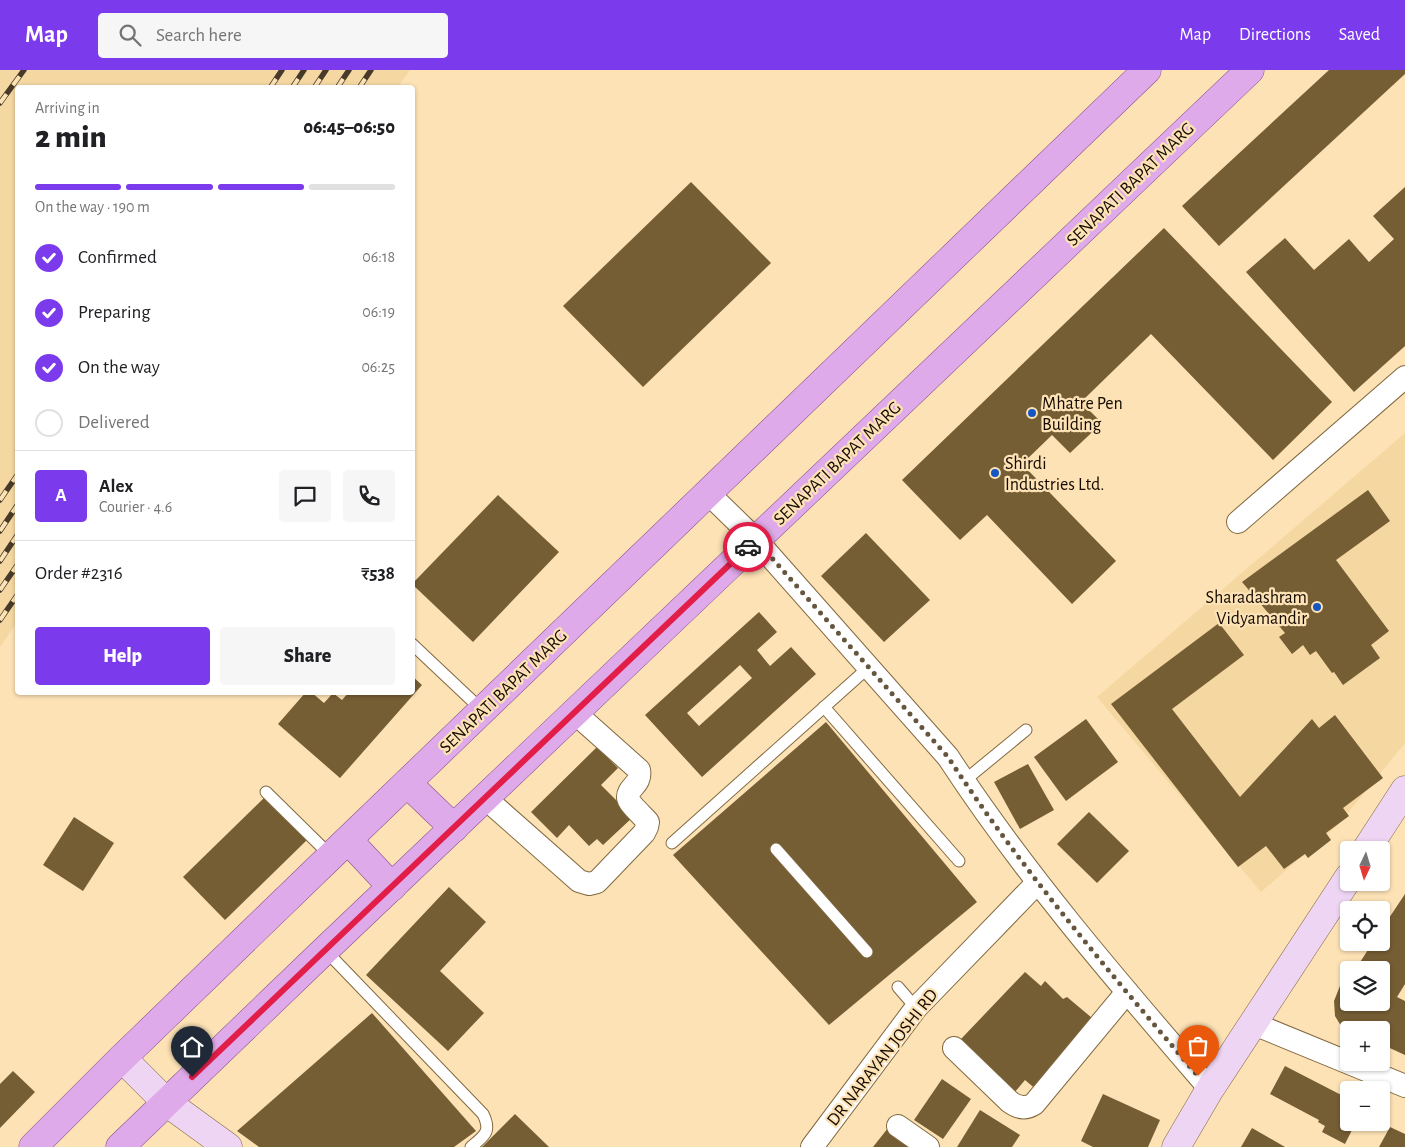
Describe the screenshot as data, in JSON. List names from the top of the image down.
{
  "streets": {
    "main road": ["SENAPATI BAPAT MARG"],
    "street": ["DR NARAYAN JOSHI RD"]
  },
  "places": ["Mhatre Pen Building", "Shirdi Industries Ltd.", "Sharadashram Vidyamandir"],
  "north": "bottom",
  "page": {
    "header": "Map",
    "search": "Search here",
    "nav": ["Map", "Directions", "Saved"],
    "heading": ["2 min", "Arriving in", "06:45–06:50"],
    "panel": [
      "Alex",
      "Courier · 4.6",
      "Order #2316",
      "₹538"
    ],
    "bar": "On the way · 190 m",
    "list": [
      ["Confirmed", "06:18"],
      ["Preparing", "06:19"],
      ["On the way", "06:25"],
      "Delivered"
    ],
    "round": "A",
    "buttons": ["Help", "Share"],
    "map_buttons": ["+", "−"]
  }
}
